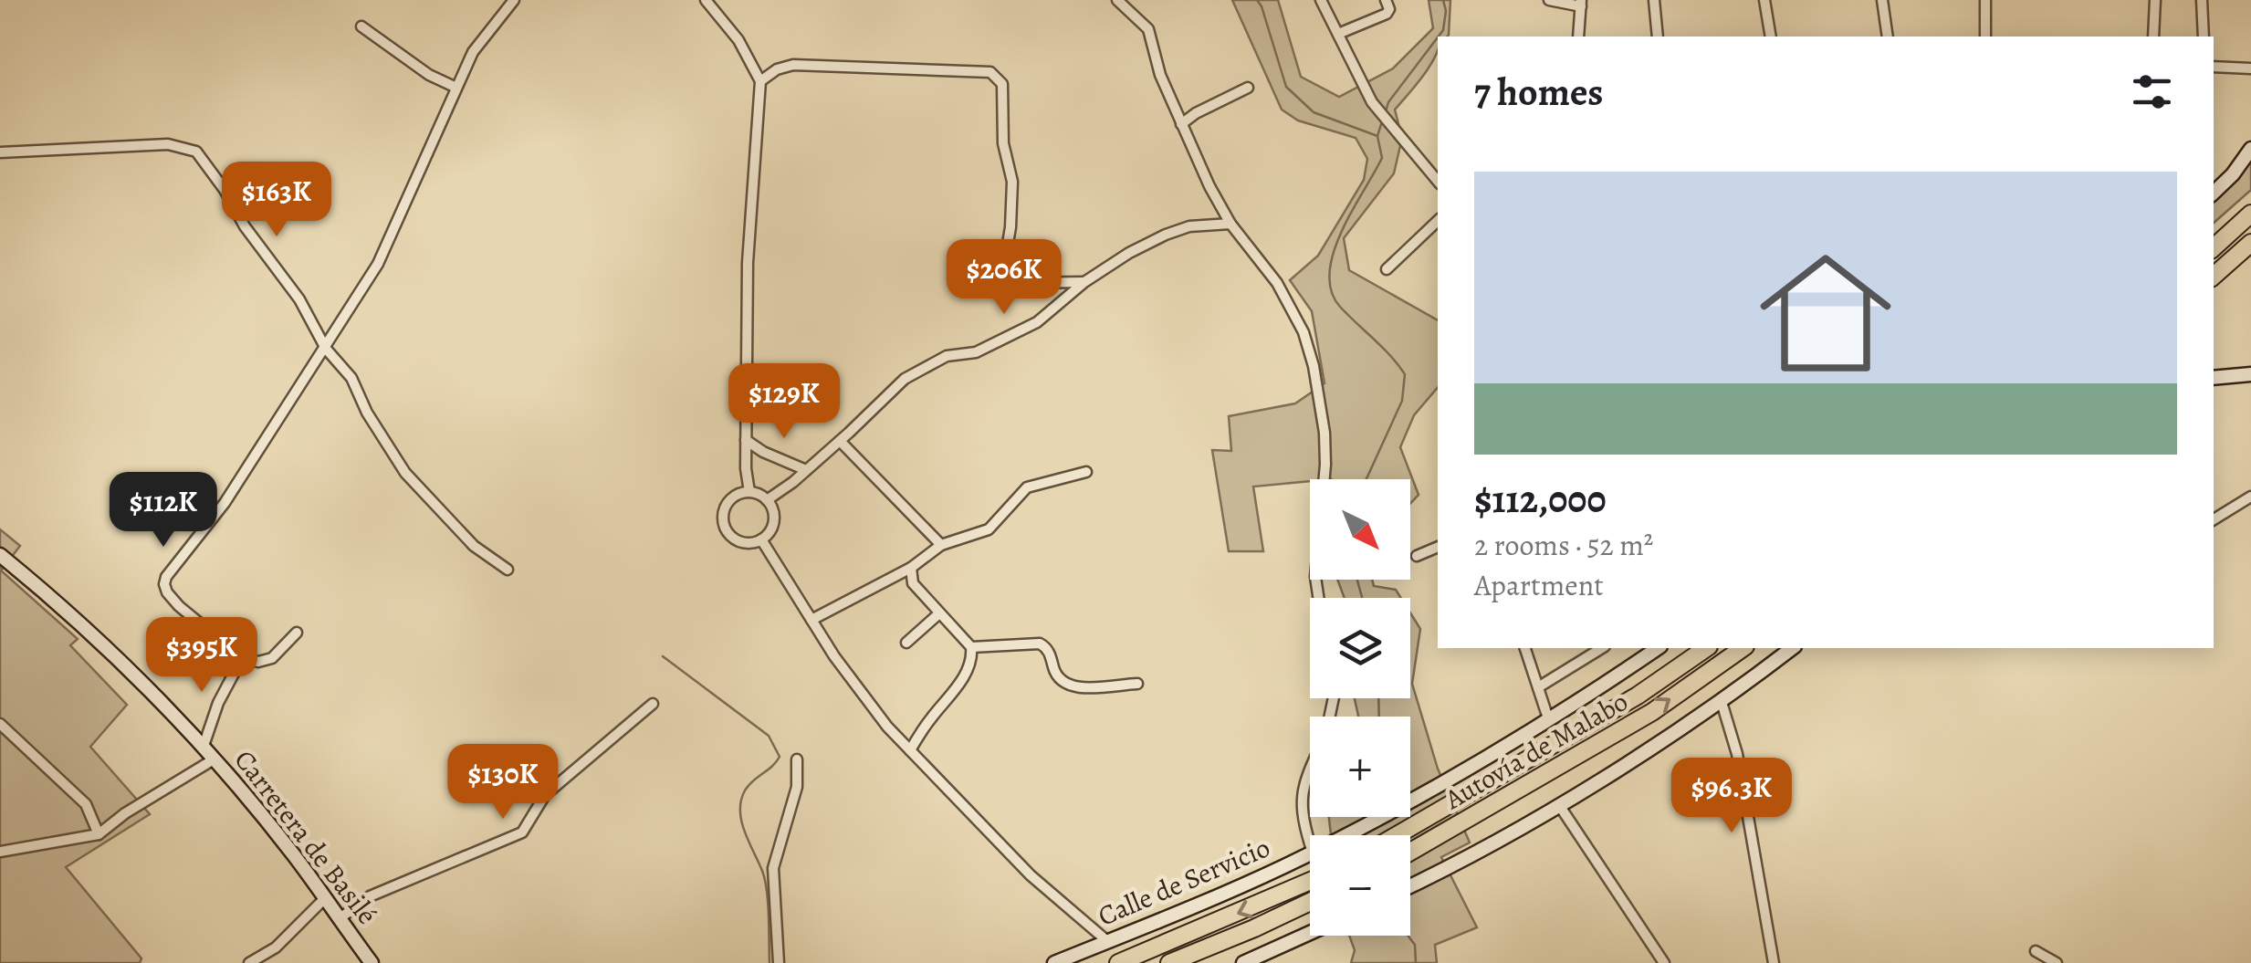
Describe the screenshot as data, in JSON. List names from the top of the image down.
{
  "streets": {
    "highway": ["Autovía de Malabo"],
    "street": ["Carretera de Basilé", "Calle de Servicio"]
  },
  "north": "bottom right",
  "page": {
    "heading": "7 homes",
    "list": [
      {
        "name": "$112,000",
        "note": "2 rooms · 52 m² · Apartment"
      }
    ],
    "price": [
      "$163K",
      "$206K",
      "$129K",
      "$112K",
      "$395K",
      "$130K",
      "$96.3K"
    ],
    "map_buttons": ["+", "−"]
  }
}
